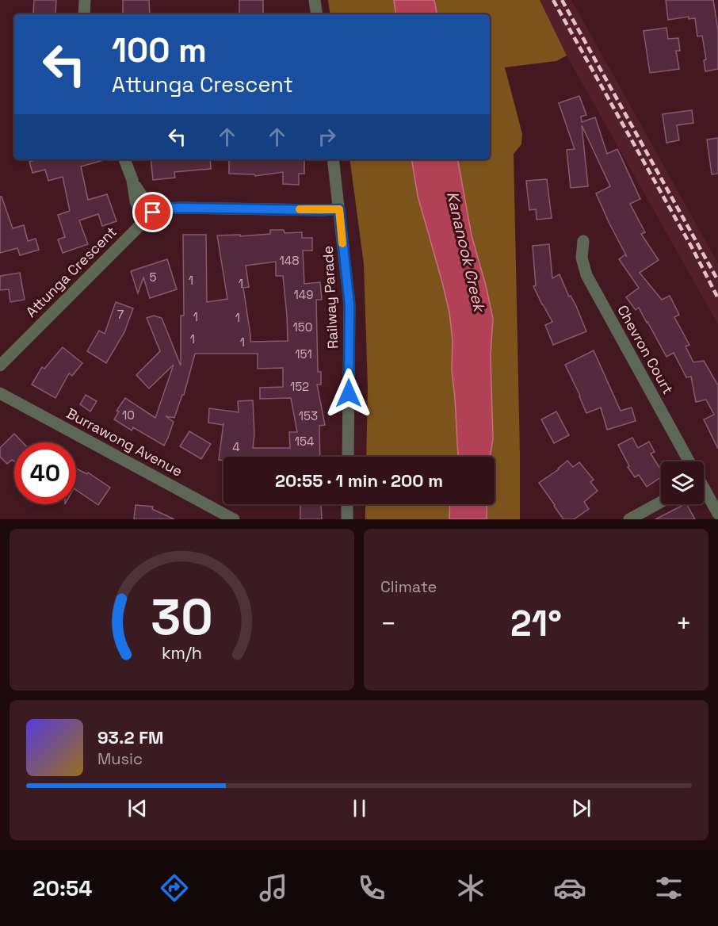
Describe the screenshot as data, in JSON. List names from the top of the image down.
{
  "streets": {
    "street": [
      "Attunga Crescent",
      "Railway Parade",
      "Chevron Court",
      "Burrawong Avenue"
    ]
  },
  "water": ["Kananook Creek"],
  "house_numbers": [
    "148",
    "5",
    "1",
    "1",
    "149",
    "7",
    "1",
    "1",
    "150",
    "1",
    "1",
    "151",
    "152",
    "10",
    "153",
    "154",
    "4"
  ],
  "page": {
    "turn": ["100 m", "Attunga Crescent"],
    "limit": "40",
    "trip": "20:55 · 1 min · 200 m",
    "tile": "Climate",
    "heat": ["−", "21°", "+"],
    "song": ["93.2 FM", "Music"],
    "tabs": "20:54",
    "gauge": ["30", "km/h"]
  }
}
